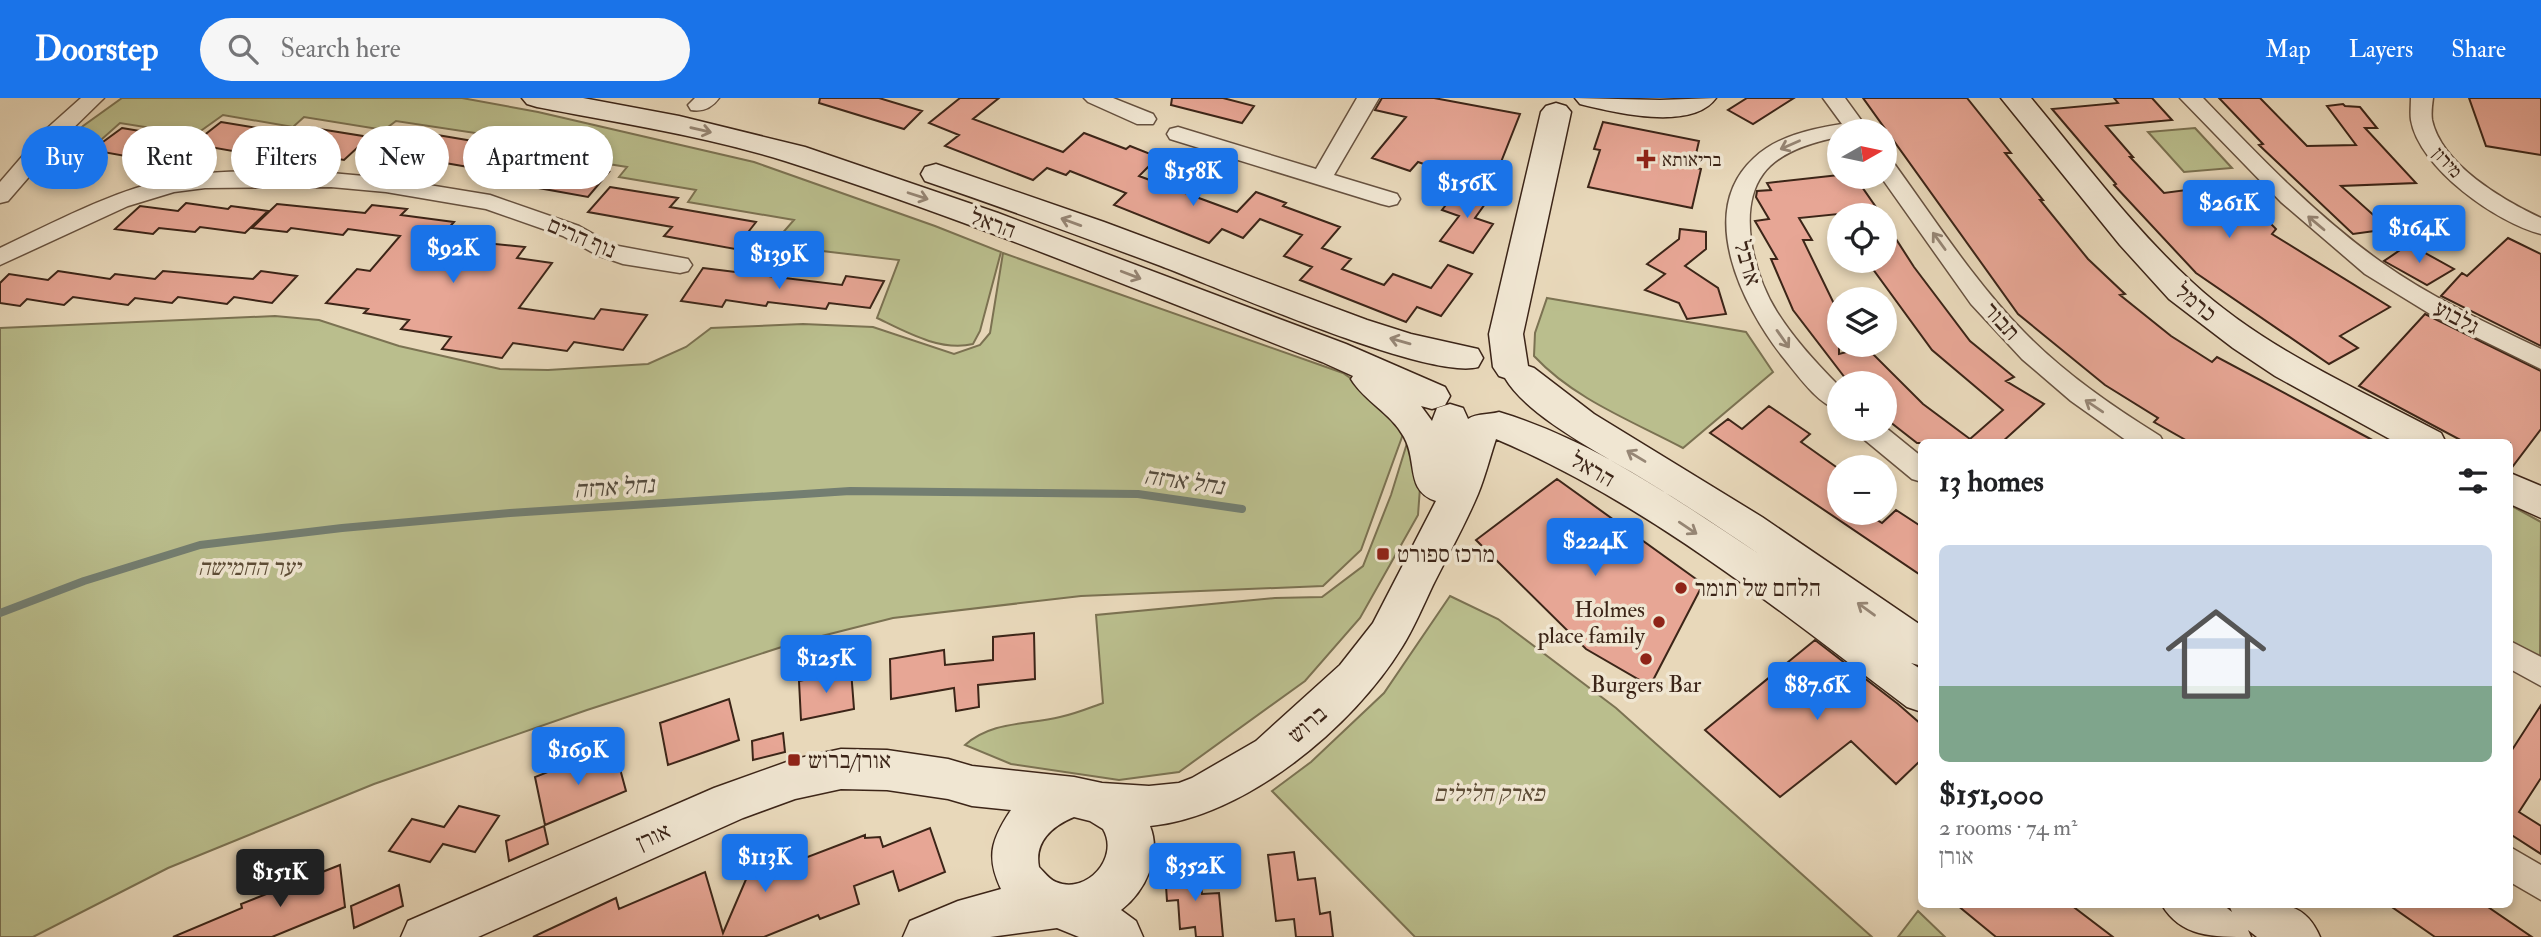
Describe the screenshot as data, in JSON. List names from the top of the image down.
{
  "streets": {
    "main road": [
      "הראל",
      "כרמל",
      "ברוש",
      "אורן"
    ],
    "street": [
      "מירון",
      "נוף הרים",
      "ארבל",
      "גלבוע",
      "תבור"
    ]
  },
  "crossings": [
    ["הראל", "ברוש"],
    ["ברוש", "אורן"]
  ],
  "one_way": ["גלבוע", "תבור"],
  "water": ["נחל ארזה"],
  "parks": ["יער החמישה", "פארק חלילים"],
  "places": {
    "health": ["בריאותא"],
    "transit": ["מרכז ספורט", "אורן/ברוש"],
    "other": ["הלחם של תומר", "Holmes place family", "Burgers Bar"]
  },
  "north": "right",
  "page": {
    "header": "Doorstep",
    "search": "Search here",
    "nav": ["Map", "Layers", "Share"],
    "map_buttons": ["+", "−"],
    "chip": [
      "Buy",
      "Rent",
      "Filters",
      "New",
      "Apartment"
    ],
    "price": [
      "$158K",
      "$156K",
      "$261K",
      "$164K",
      "$92K",
      "$139K",
      "$224K",
      "$125K",
      "$87.6K",
      "$169K",
      "$113K",
      "$352K",
      "$151K"
    ],
    "heading": "13 homes",
    "list": [
      {
        "name": "$151,000",
        "note": "2 rooms · 74 m² · אורן"
      }
    ]
  }
}
